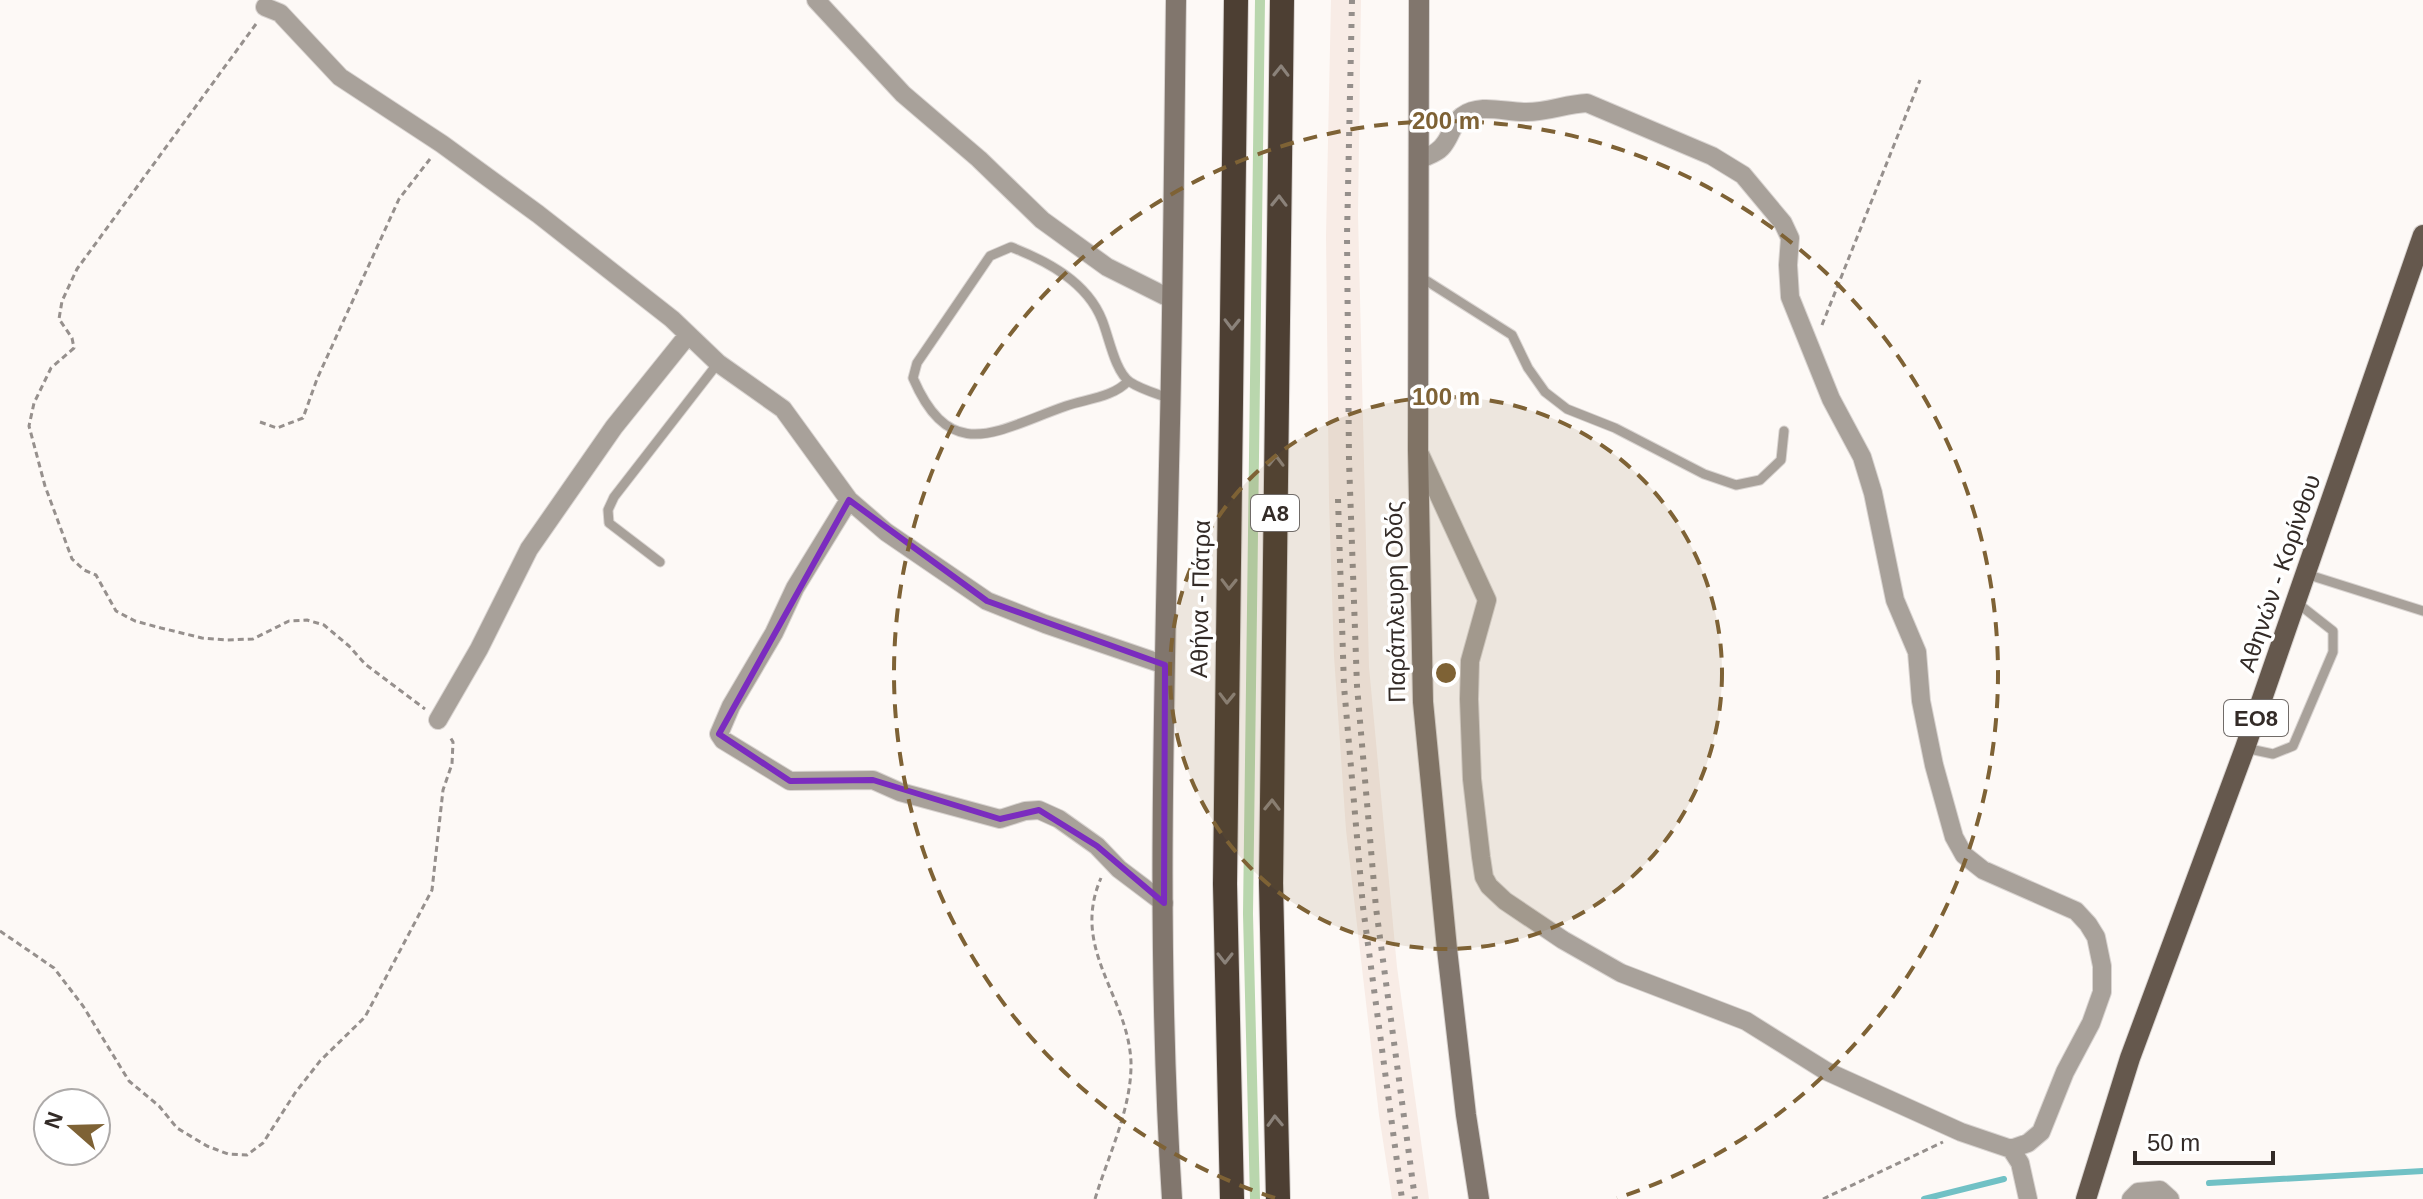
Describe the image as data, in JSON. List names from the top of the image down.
{
  "streets": {
    "highway": ["Α8", "Αθήνα - Πάτρα"],
    "main road": ["Αθηνών - Κορίνθου", "Παράπλευρη Οδός", "ΕΟ8"]
  },
  "scale_bar": "50 m",
  "north": "left",
  "rings": ["200 m", "100 m"]
}
